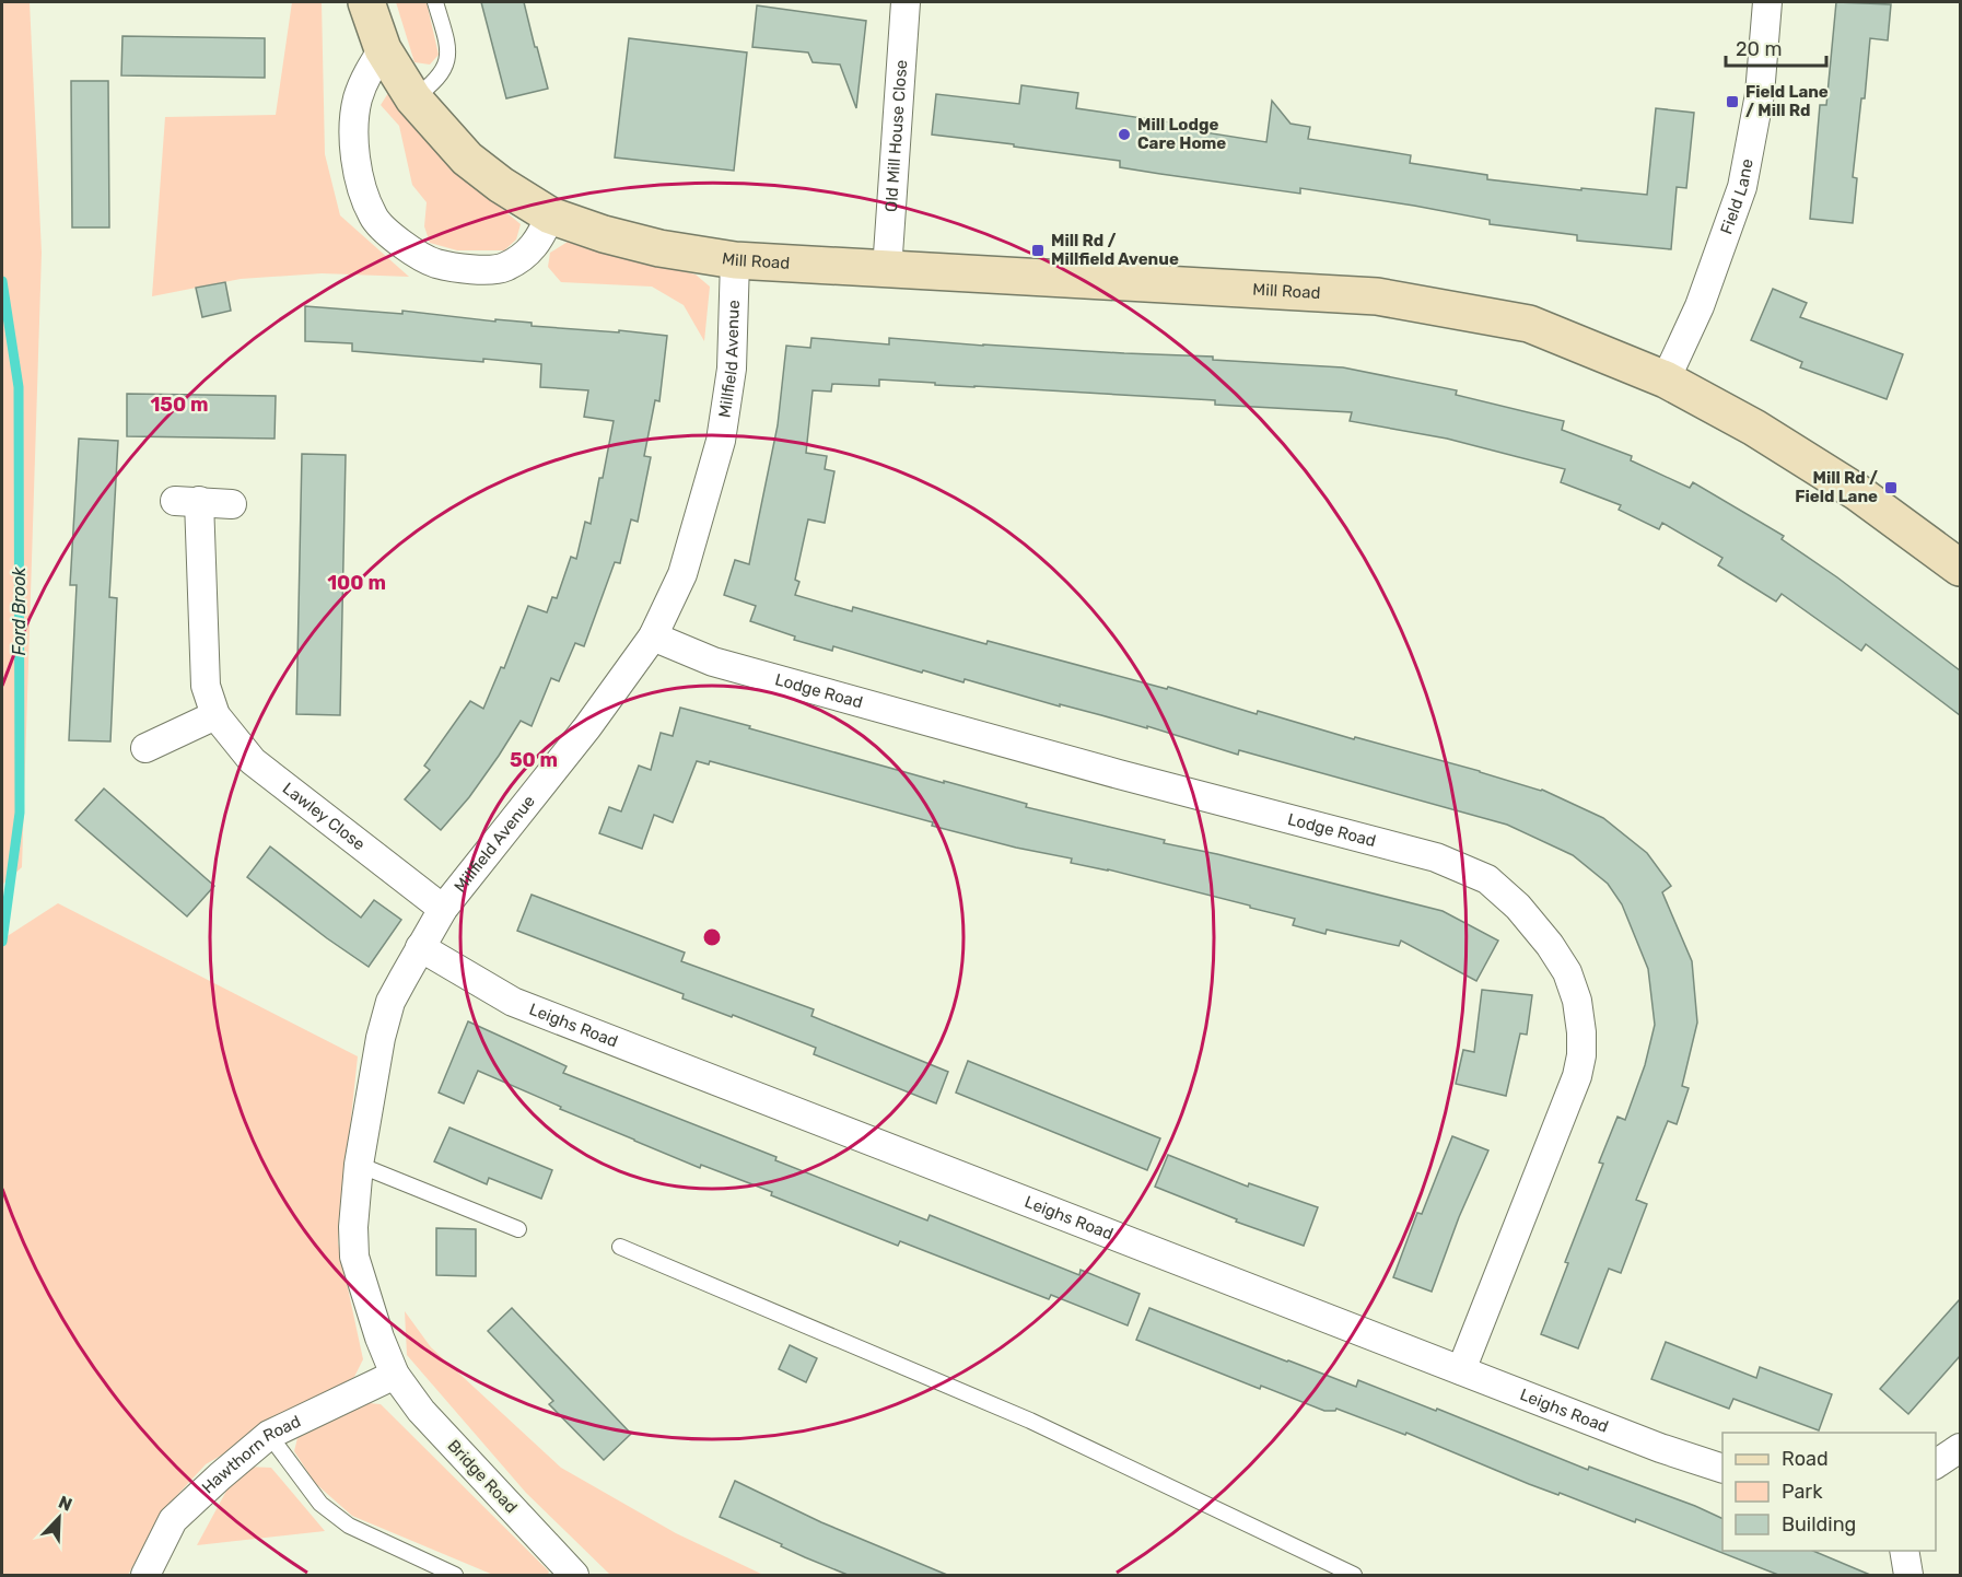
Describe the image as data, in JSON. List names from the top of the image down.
{
  "streets": {
    "street": [
      "Old Mill House Close",
      "Field Lane",
      "Mill Road",
      "Millfield Avenue",
      "Lodge Road",
      "Lawley Close",
      "Leighs Road",
      "Hawthorn Road",
      "Bridge Road"
    ]
  },
  "crossings": [
    ["Old Mill House Close", "Mill Road"],
    ["Field Lane", "Mill Road"],
    ["Mill Road", "Millfield Avenue"],
    ["Millfield Avenue", "Lodge Road"],
    ["Millfield Avenue", "Lawley Close"],
    ["Millfield Avenue", "Leighs Road"],
    ["Millfield Avenue", "Hawthorn Road"],
    ["Millfield Avenue", "Bridge Road"],
    ["Lodge Road", "Leighs Road"],
    ["Hawthorn Road", "Bridge Road"]
  ],
  "water": ["Ford Brook"],
  "places": {
    "transit": ["Field Lane / Mill Rd", "Mill Rd / Millfield Avenue", "Mill Rd / Field Lane"],
    "other": ["Mill Lodge Care Home"]
  },
  "legend": ["Road", "Park", "Building"],
  "scale_bar": "20 m",
  "north": "top right",
  "rings": ["150 m", "100 m", "50 m"]
}
